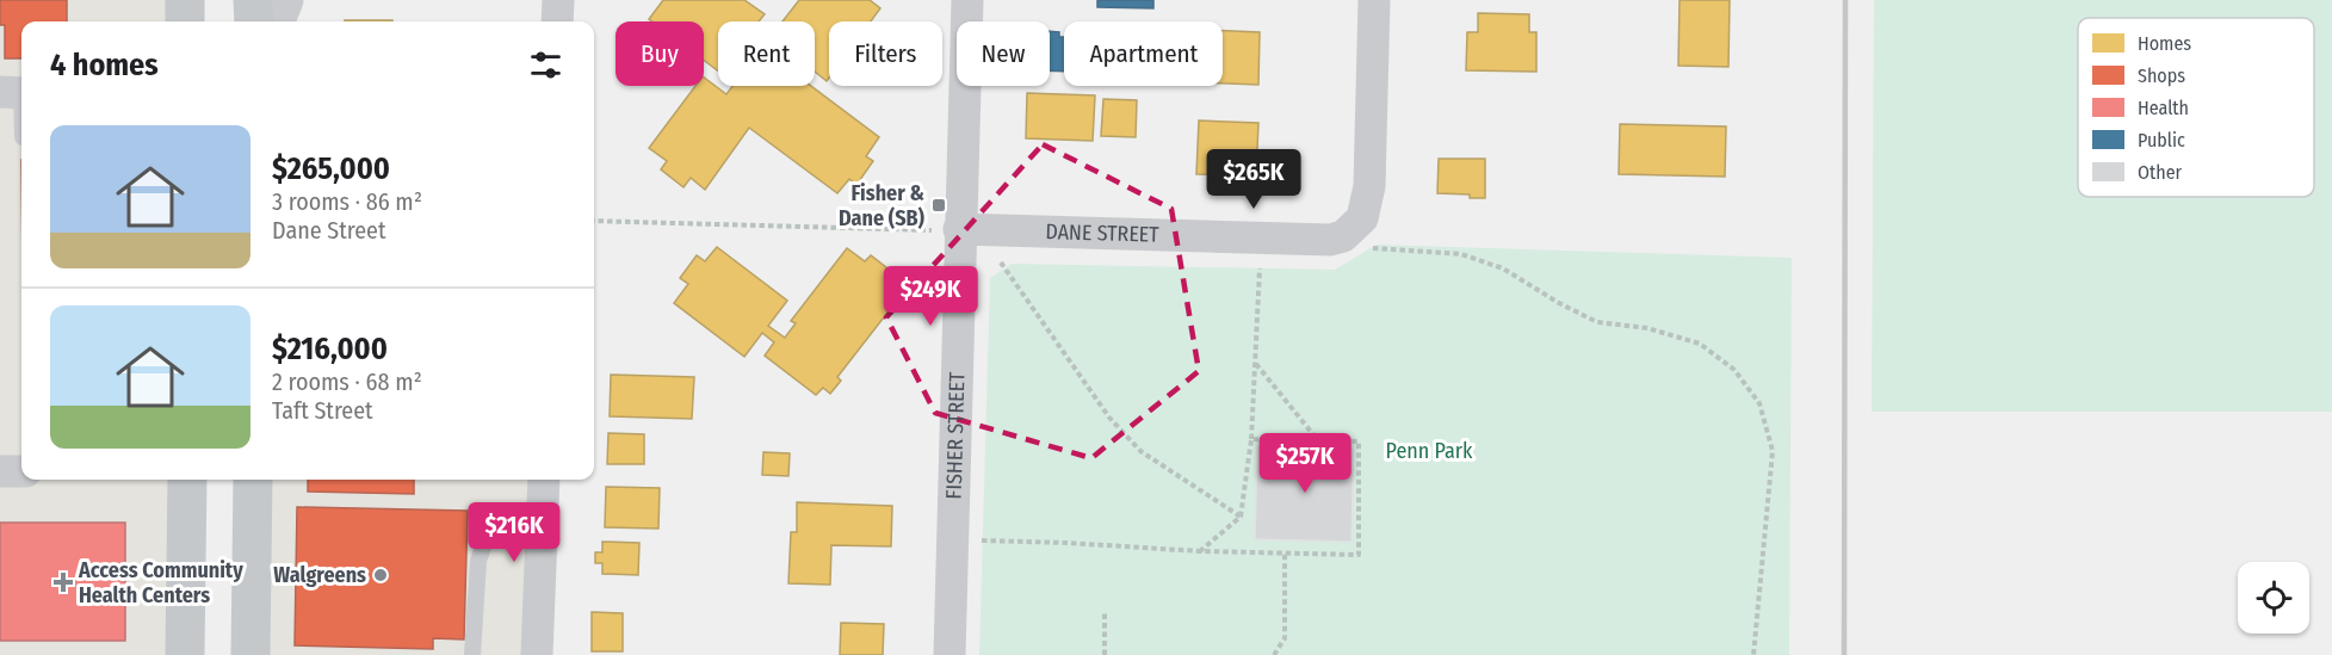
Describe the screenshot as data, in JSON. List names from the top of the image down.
{
  "streets": {
    "street": ["DANE STREET", "FISHER STREET"]
  },
  "crossings": [
    ["DANE STREET", "FISHER STREET"]
  ],
  "parks": ["Penn Park"],
  "places": {
    "transit": ["Fisher & Dane (SB)"],
    "other": ["Walgreens"],
    "health": ["Access Community Health Centers"]
  },
  "legend": [
    "Homes",
    "Shops",
    "Health",
    "Public",
    "Other"
  ],
  "page": {
    "chip": [
      "Buy",
      "Rent",
      "Filters",
      "New",
      "Apartment"
    ],
    "heading": "4 homes",
    "list": [
      {
        "name": "$265,000",
        "note": "3 rooms · 86 m² · Dane Street"
      },
      {
        "name": "$216,000",
        "note": "2 rooms · 68 m² · Taft Street"
      }
    ],
    "price": [
      "$265K",
      "$249K",
      "$257K",
      "$216K"
    ]
  }
}
